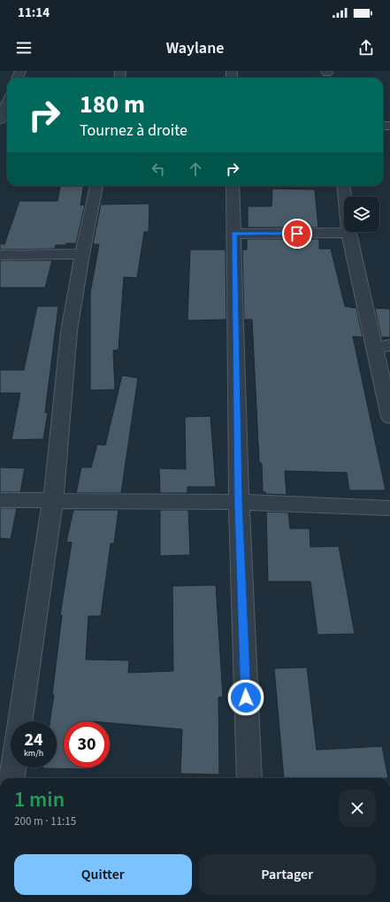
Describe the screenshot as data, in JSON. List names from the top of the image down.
{
  "page": {
    "status": "11:14",
    "header": "Waylane",
    "turn": ["180 m", "Tournez à droite"],
    "speed": "24 km/h",
    "limit": "30",
    "heading": ["1 min", "200 m · 11:15"],
    "buttons": ["Quitter", "Partager"]
  }
}
